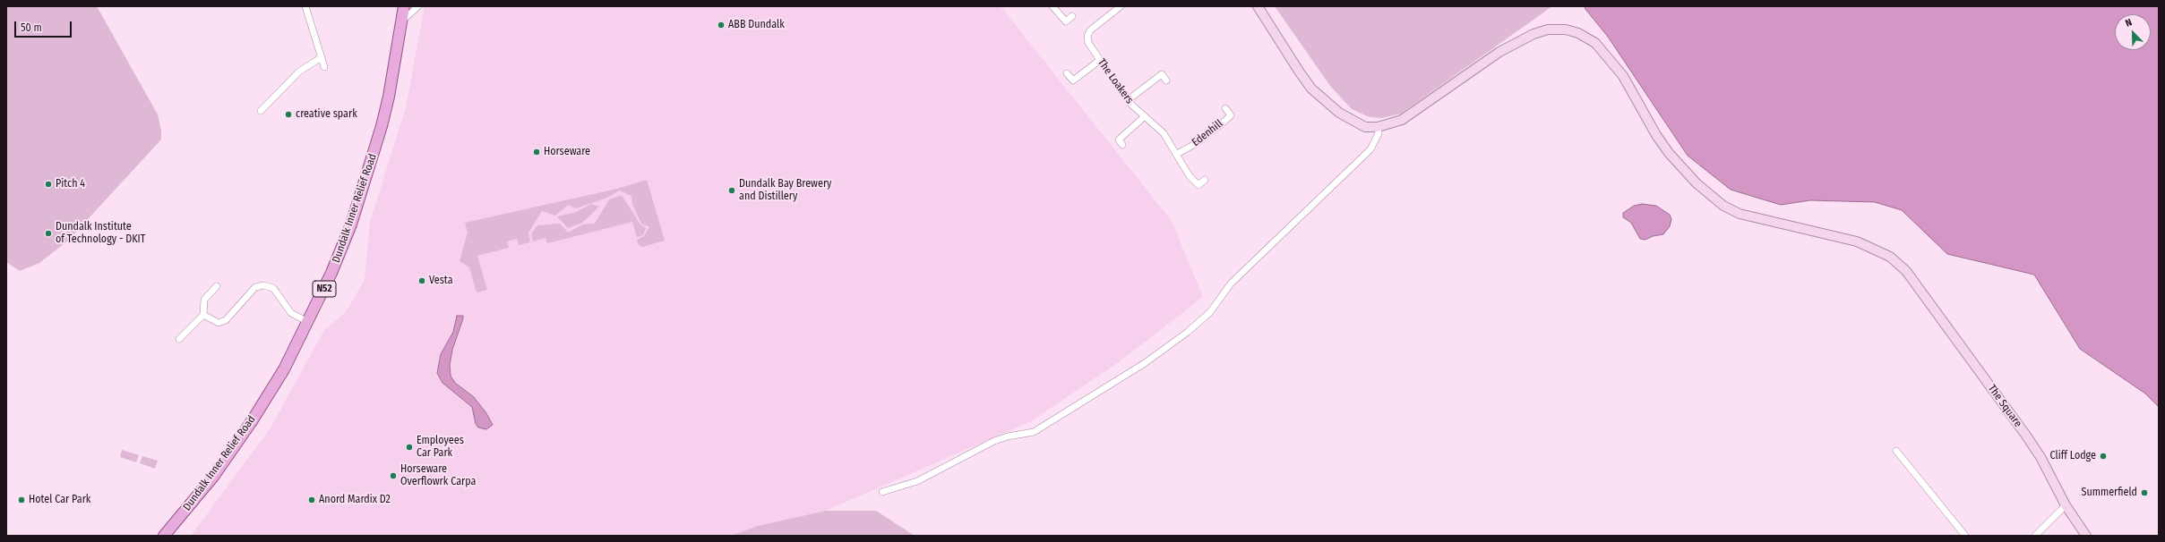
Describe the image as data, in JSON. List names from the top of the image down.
{
  "streets": {
    "main road": ["Dundalk Inner Relief Road", "N52", "The Square"],
    "street": ["The Loakers", "Edenhill"]
  },
  "crossings": [
    ["The Loakers", "Edenhill"]
  ],
  "places": [
    "ABB Dundalk",
    "creative spark",
    "Horseware",
    "Pitch 4",
    "Dundalk Bay Brewery and Distillery",
    "Dundalk Institute of Technology - DKIT",
    "Vesta",
    "Employees Car Park",
    "Cliff Lodge",
    "Horseware Overflowrk Carpa",
    "Summerfield",
    "Hotel Car Park",
    "Anord Mardix D2"
  ],
  "scale_bar": "50 m",
  "north": "top left"
}
